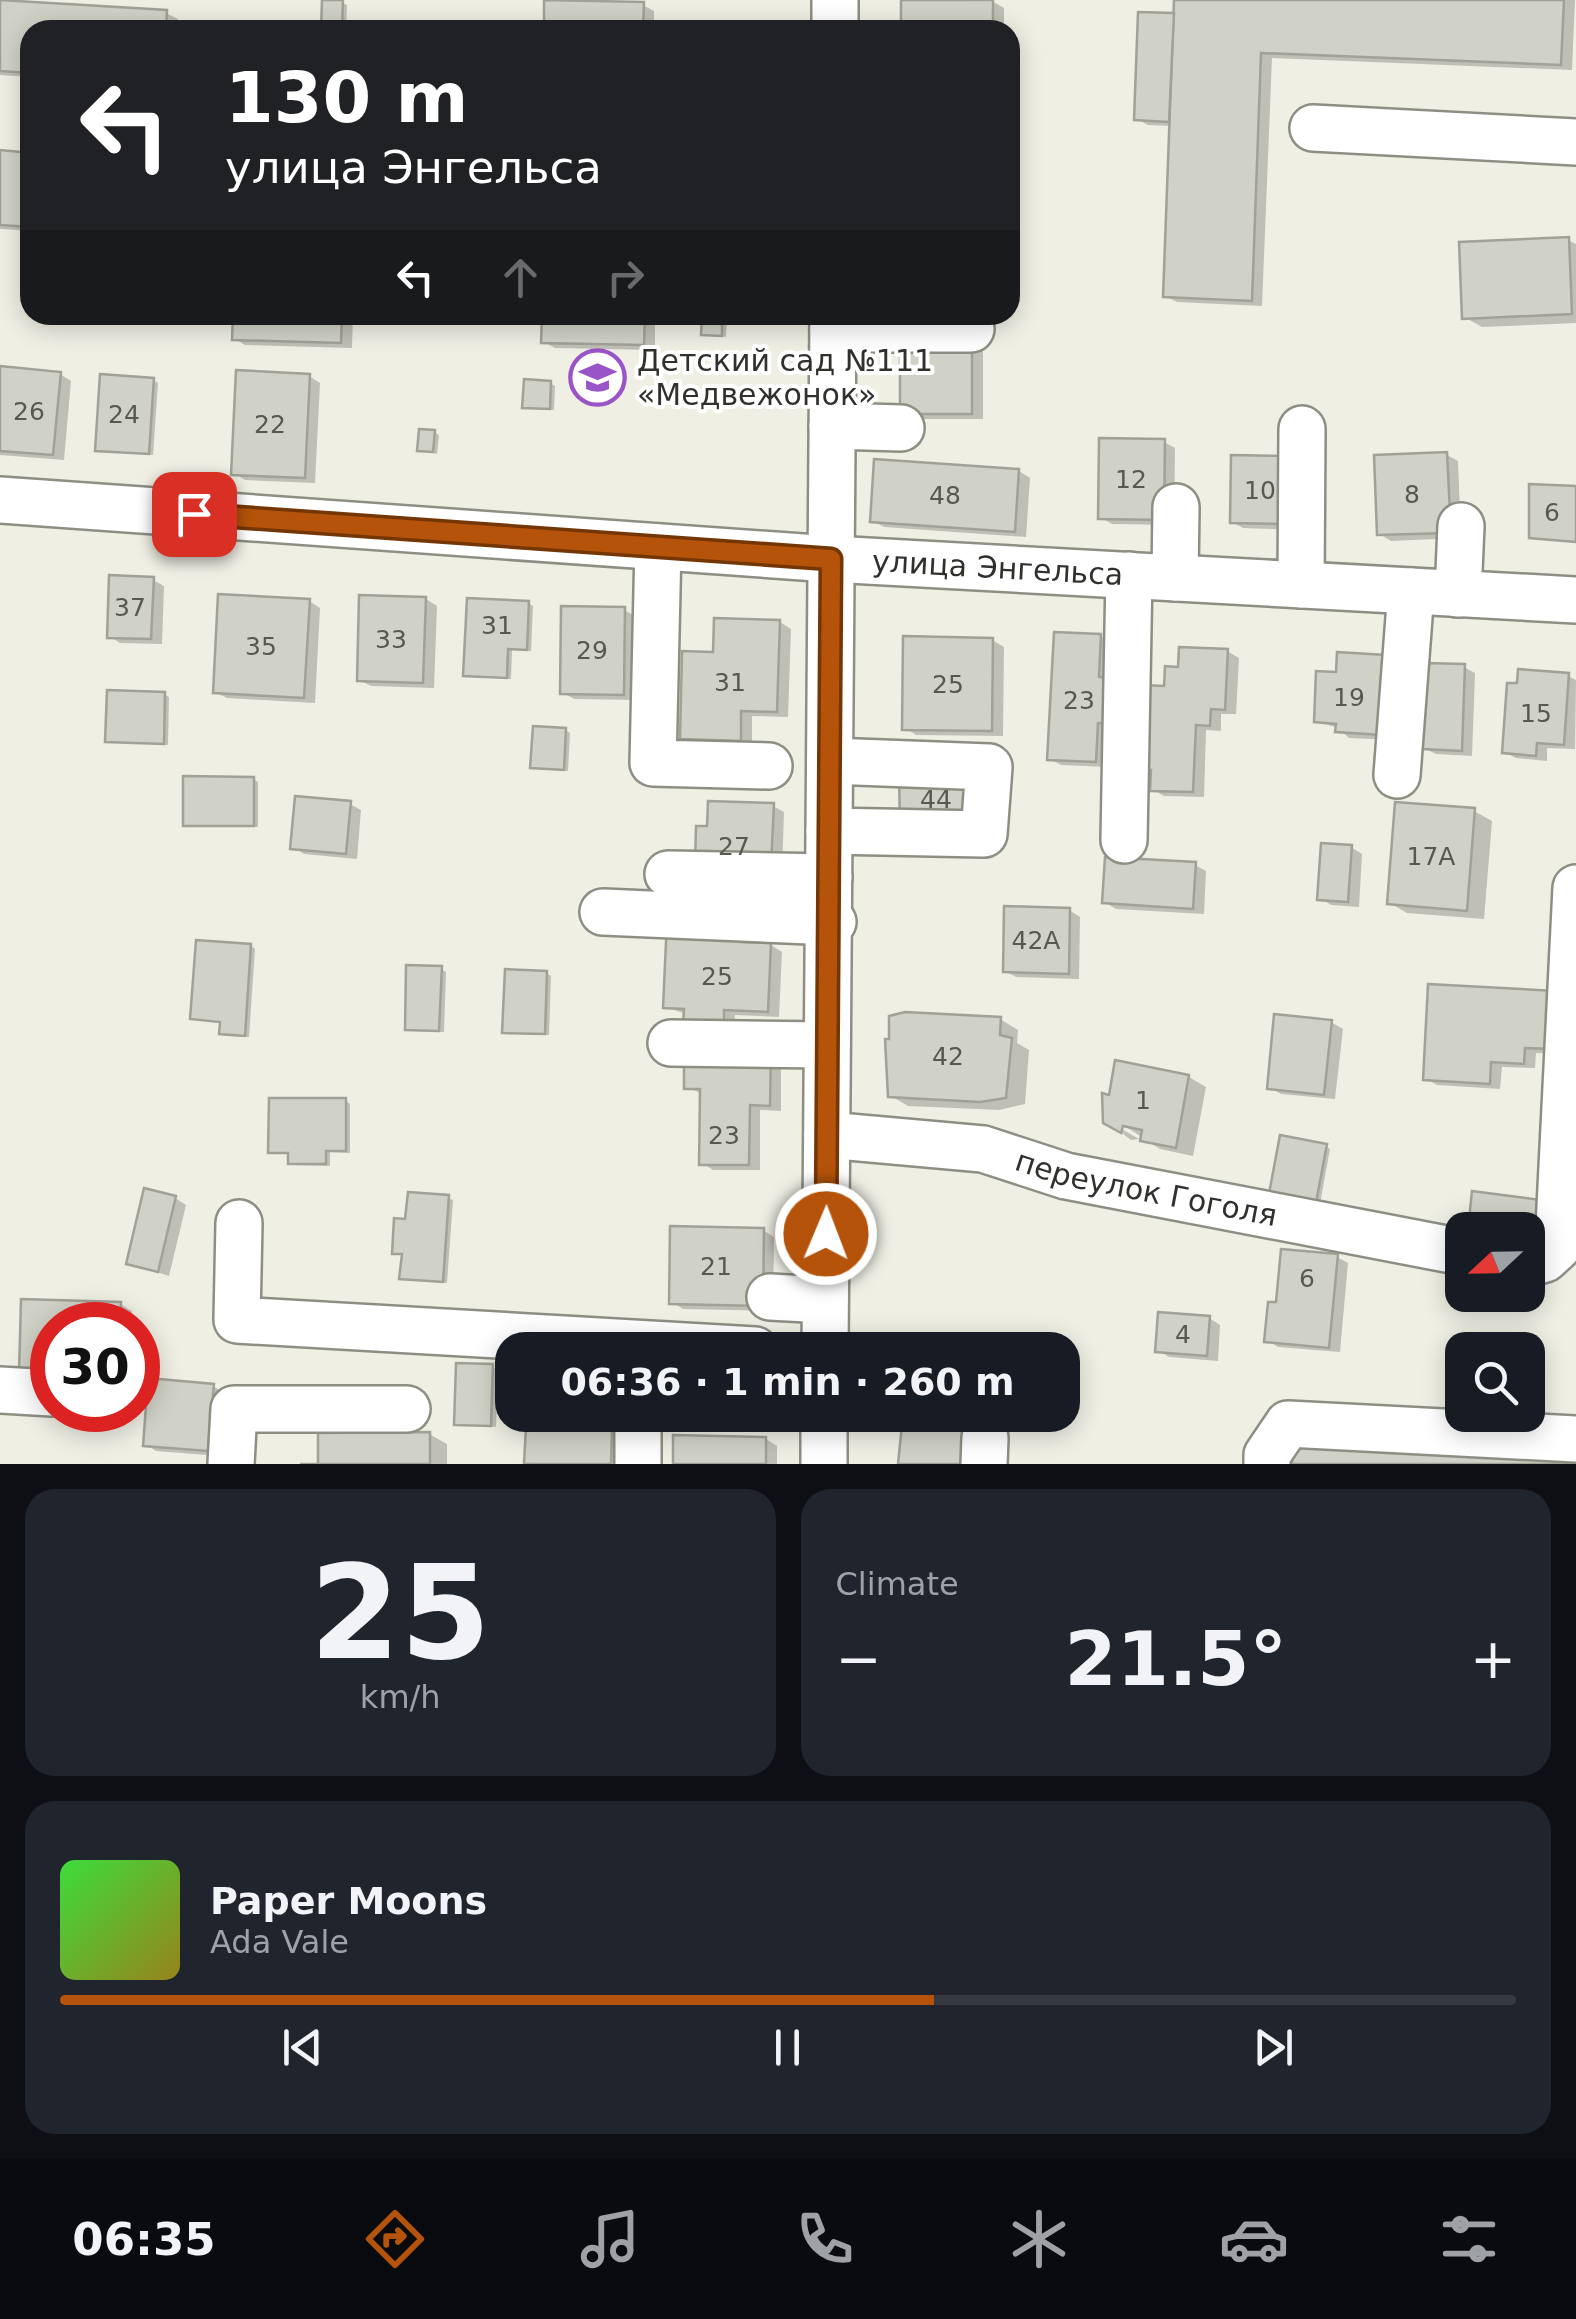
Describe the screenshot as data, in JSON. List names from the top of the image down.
{
  "streets": {
    "street": ["улица Энгельса", "переулок Гоголя"]
  },
  "places": {
    "school or university": ["Детский сад №111 «Медвежонок»"]
  },
  "house_numbers": [
    "26",
    "24",
    "22",
    "12",
    "10",
    "8",
    "48",
    "6",
    "37",
    "31",
    "33",
    "35",
    "29",
    "31",
    "25",
    "19",
    "23",
    "15",
    "44",
    "27",
    "17А",
    "42А",
    "25",
    "42",
    "1",
    "23",
    "21",
    "6",
    "4"
  ],
  "north": "left",
  "page": {
    "turn": ["130 m", "улица Энгельса"],
    "limit": "30",
    "trip": "06:36 · 1 min · 260 m",
    "tile": [
      ["25", "km/h"],
      "Climate"
    ],
    "heat": ["−", "21.5°", "+"],
    "song": ["Paper Moons", "Ada Vale"],
    "tabs": "06:35"
  }
}
